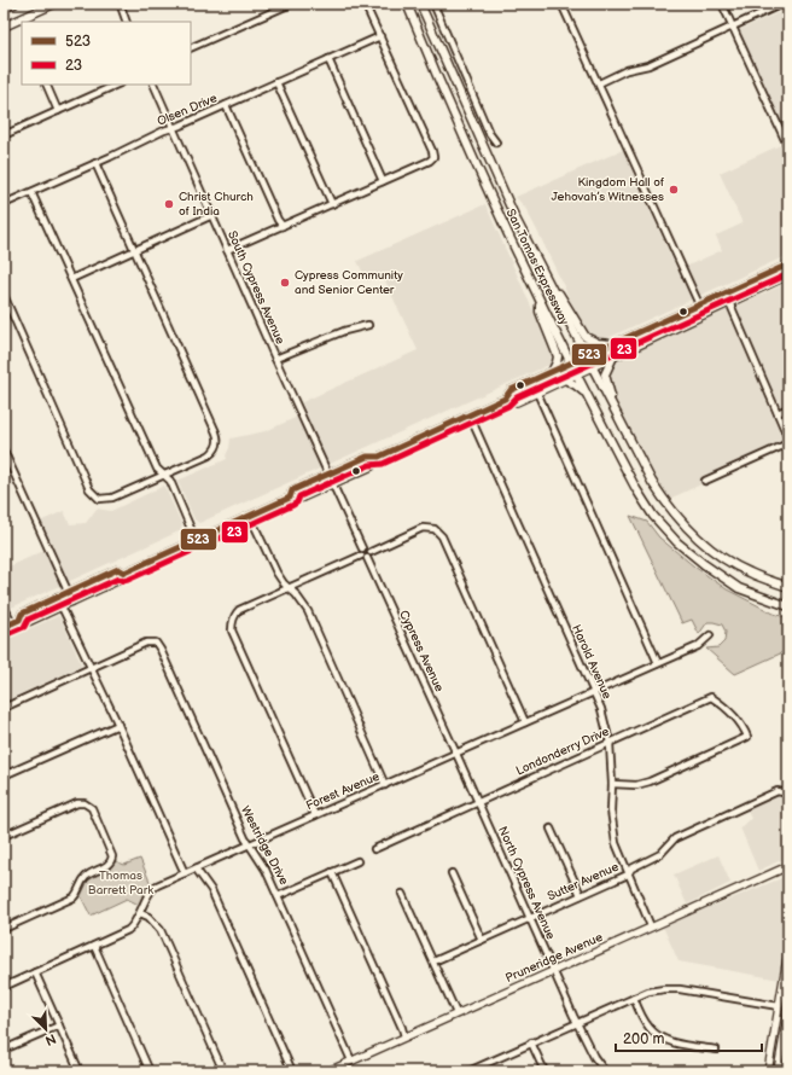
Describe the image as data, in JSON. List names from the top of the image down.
{
  "streets": {
    "highway": ["San Tomas Expressway"],
    "main road": ["Pruneridge Avenue"],
    "street": [
      "Olsen Drive",
      "South Cypress Avenue",
      "Cypress Avenue",
      "Harold Avenue",
      "Londonderry Drive",
      "Forest Avenue",
      "Westridge Drive",
      "Sutter Avenue",
      "North Cypress Avenue"
    ]
  },
  "crossings": [
    ["Olsen Drive", "South Cypress Avenue"],
    ["Cypress Avenue", "Forest Avenue"],
    ["Cypress Avenue", "North Cypress Avenue"],
    ["Harold Avenue", "Londonderry Drive"],
    ["Harold Avenue", "Forest Avenue"],
    ["Harold Avenue", "Sutter Avenue"],
    ["Harold Avenue", "Pruneridge Avenue"],
    ["Londonderry Drive", "North Cypress Avenue"],
    ["Forest Avenue", "Westridge Drive"],
    ["Forest Avenue", "North Cypress Avenue"],
    ["Westridge Drive", "Pruneridge Avenue"],
    ["Sutter Avenue", "North Cypress Avenue"],
    ["North Cypress Avenue", "Pruneridge Avenue"]
  ],
  "parks": ["Thomas Barrett Park"],
  "places": ["Kingdom Hall of Jehovah’s Witnesses", "Christ Church of India", "Cypress Community and Senior Center"],
  "lines": ["transit line 523", "transit line 23"],
  "legend": ["523", "23"],
  "scale_bar": "200 m",
  "north": "bottom right"
}
